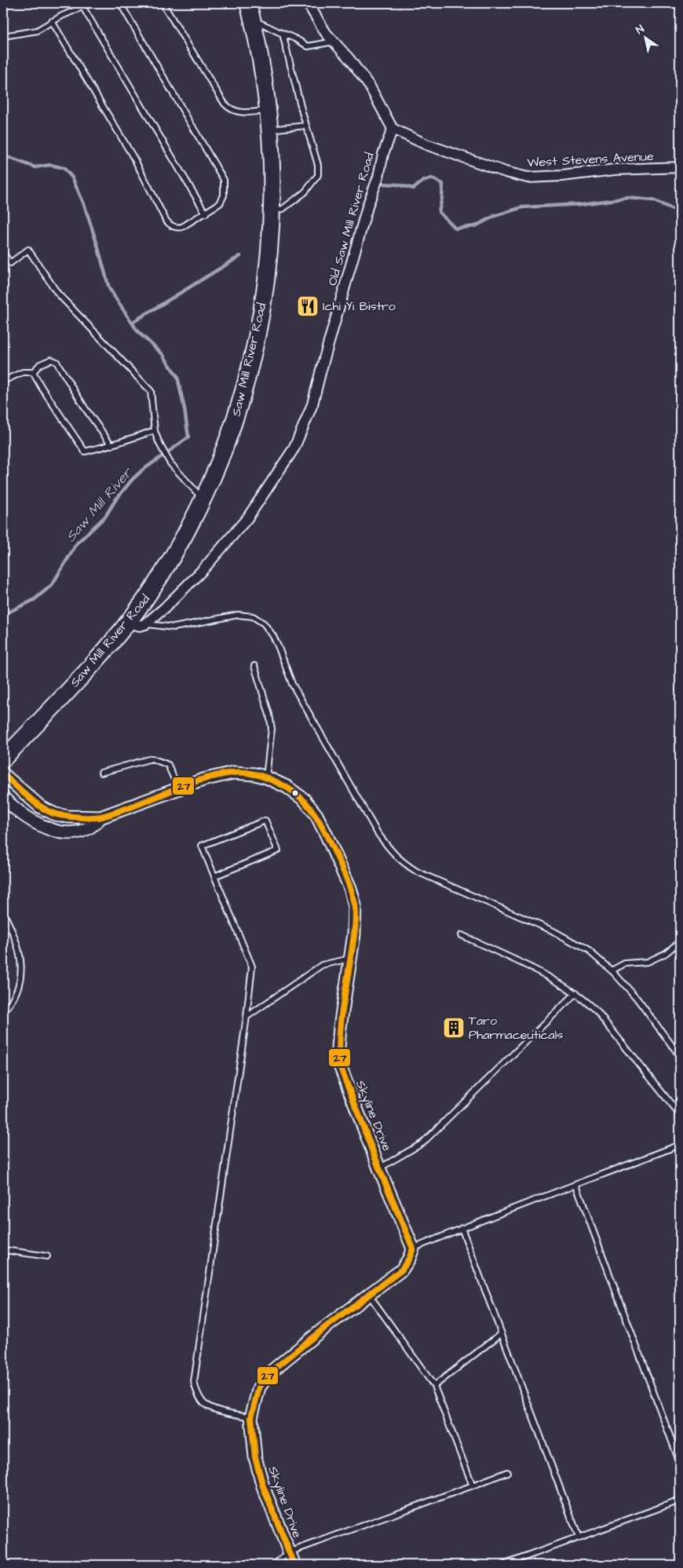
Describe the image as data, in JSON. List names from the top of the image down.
{
  "streets": {
    "main road": ["Saw Mill River Road"],
    "street": ["West Stevens Avenue", "Old Saw Mill River Road", "Skyline Drive"]
  },
  "crossings": [
    ["West Stevens Avenue", "Old Saw Mill River Road"],
    ["Saw Mill River Road", "Skyline Drive"]
  ],
  "water": ["Saw Mill River"],
  "places": {
    "restaurant": ["Ichi Yi Bistro"],
    "building": ["Taro Pharmaceuticals"]
  },
  "lines": ["transit line 27"],
  "north": "top left"
}
